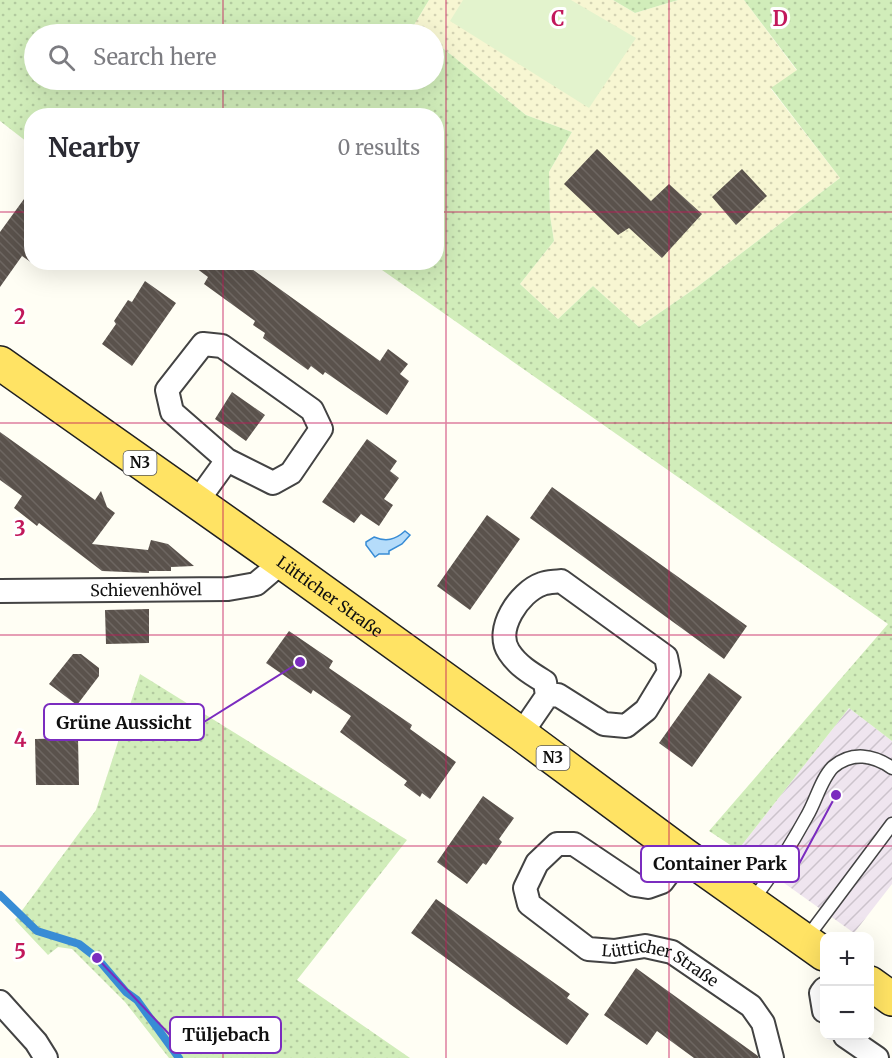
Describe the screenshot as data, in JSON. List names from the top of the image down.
{
  "streets": {
    "main road": ["N3", "Lütticher Straße"],
    "street": ["Schievenhövel"]
  },
  "crossings": [
    ["Schievenhövel", "Lütticher Straße"]
  ],
  "places": ["Grüne Aussicht", "Container Park", "Tüljebach"],
  "page": {
    "search": "Search here",
    "heading": ["Nearby", "0 results"],
    "map_buttons": ["+", "−"]
  },
  "grid": {
    "columns": ["C", "D"],
    "rows": [
      "2",
      "3",
      "4",
      "5"
    ]
  }
}
